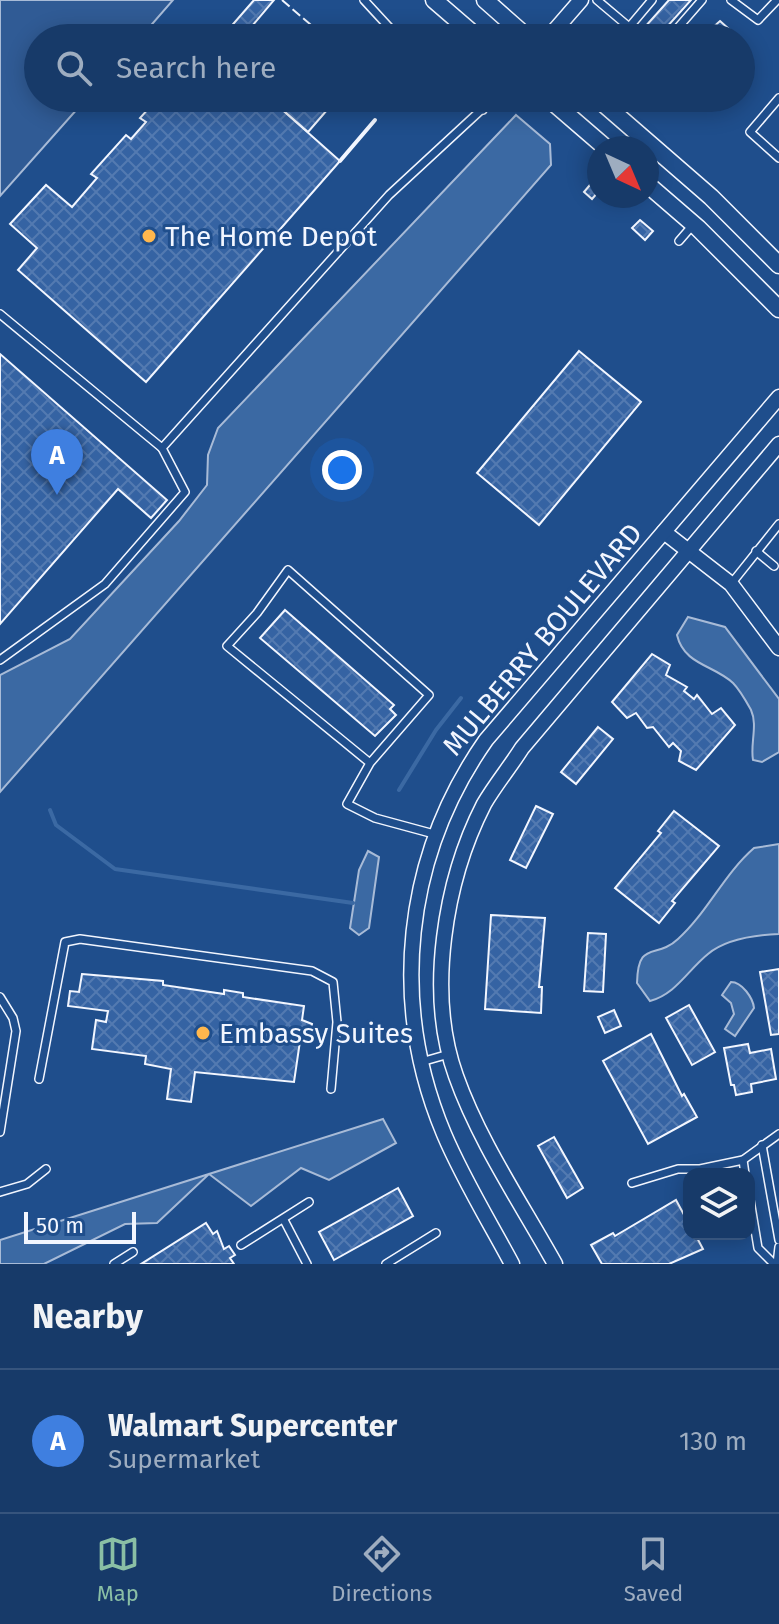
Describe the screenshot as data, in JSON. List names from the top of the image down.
{
  "streets": {
    "street": ["MULBERRY BOULEVARD"]
  },
  "places": ["The Home Depot", "Embassy Suites"],
  "scale_bar": "50 m",
  "north": "bottom right",
  "page": {
    "search": "Search here",
    "pins": "A",
    "scale": "50 m",
    "heading": "Nearby",
    "list": [
      {
        "mark": "A",
        "name": "Walmart Supercenter",
        "note": "Supermarket",
        "value": "130 m"
      }
    ],
    "nav": ["Map", "Directions", "Saved"]
  }
}
